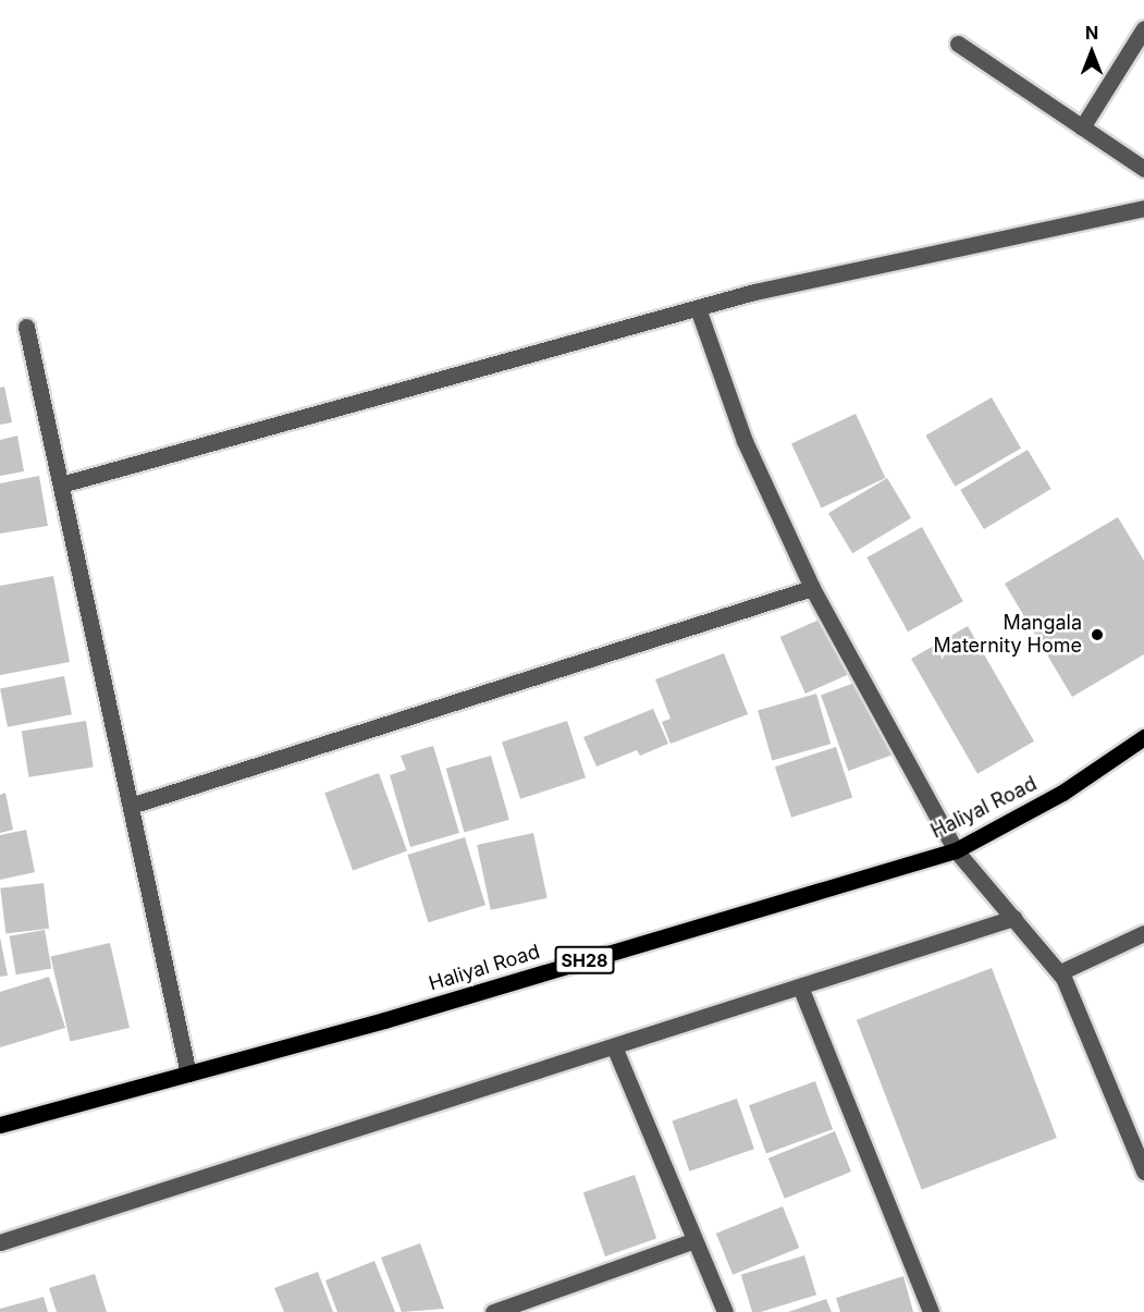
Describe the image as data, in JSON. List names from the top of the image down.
{
  "streets": {
    "main road": ["Haliyal Road", "SH28"]
  },
  "places": ["Mangala Maternity Home"],
  "north": "top"
}
